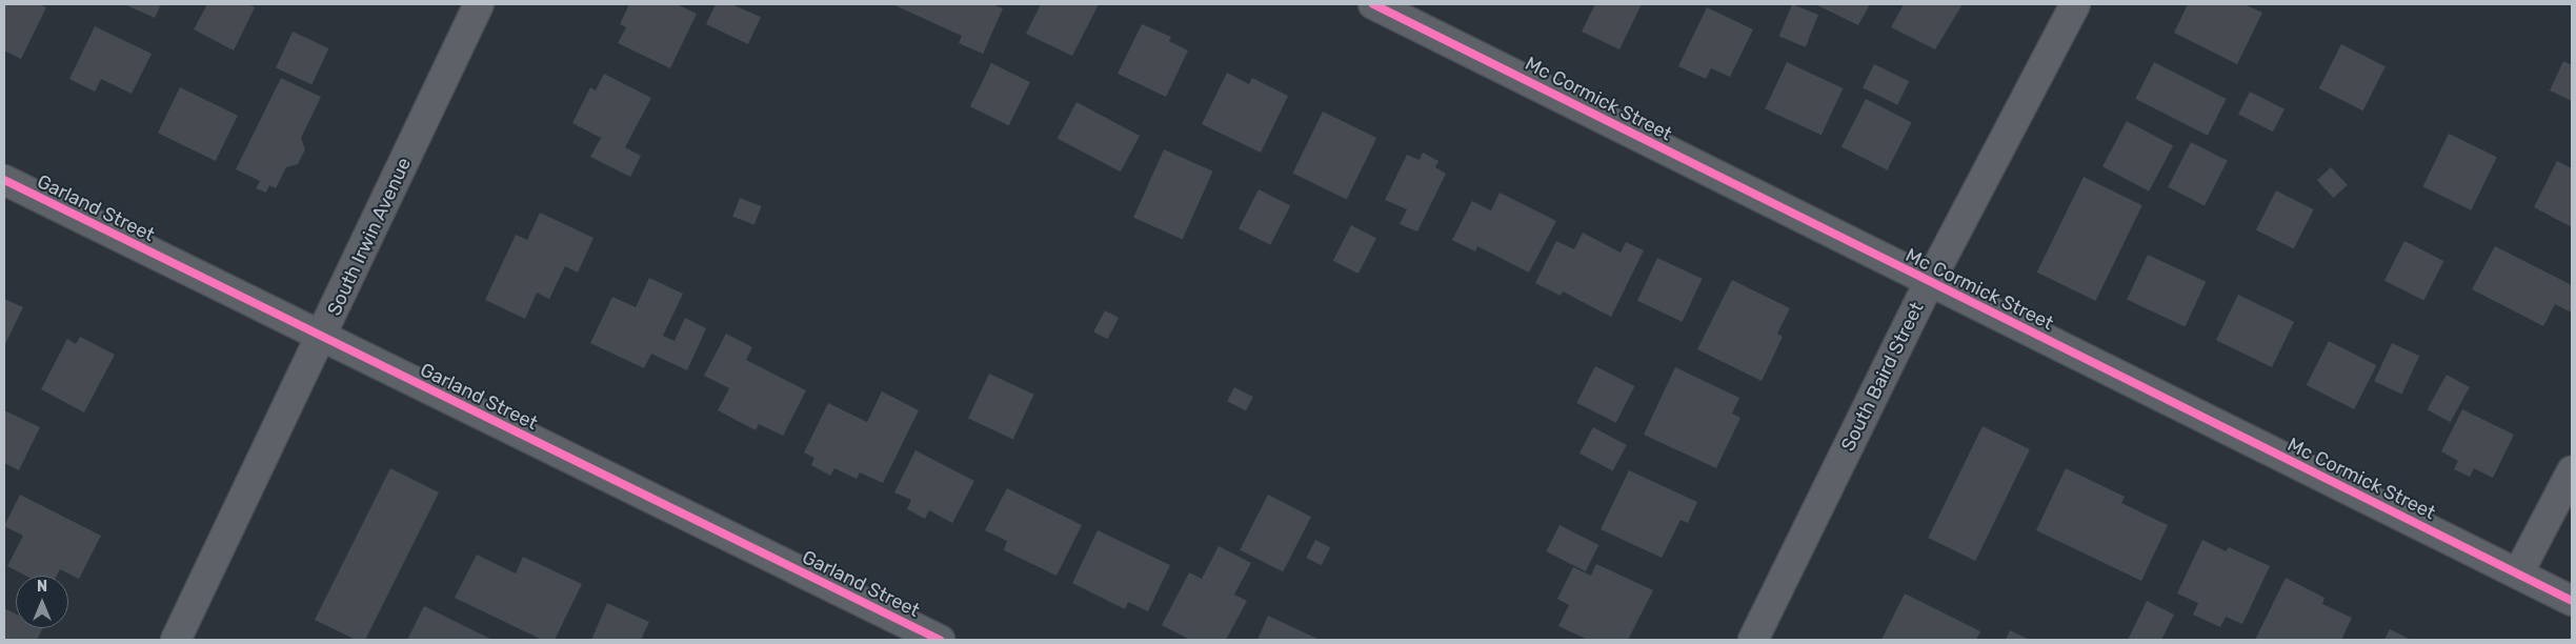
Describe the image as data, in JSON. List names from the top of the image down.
{
  "streets": {
    "street": [
      "Mc Cormick Street",
      "Garland Street",
      "South Irwin Avenue",
      "South Baird Street"
    ]
  },
  "crossings": [
    ["Mc Cormick Street", "South Baird Street"],
    ["Garland Street", "South Irwin Avenue"]
  ],
  "north": "top"
}
